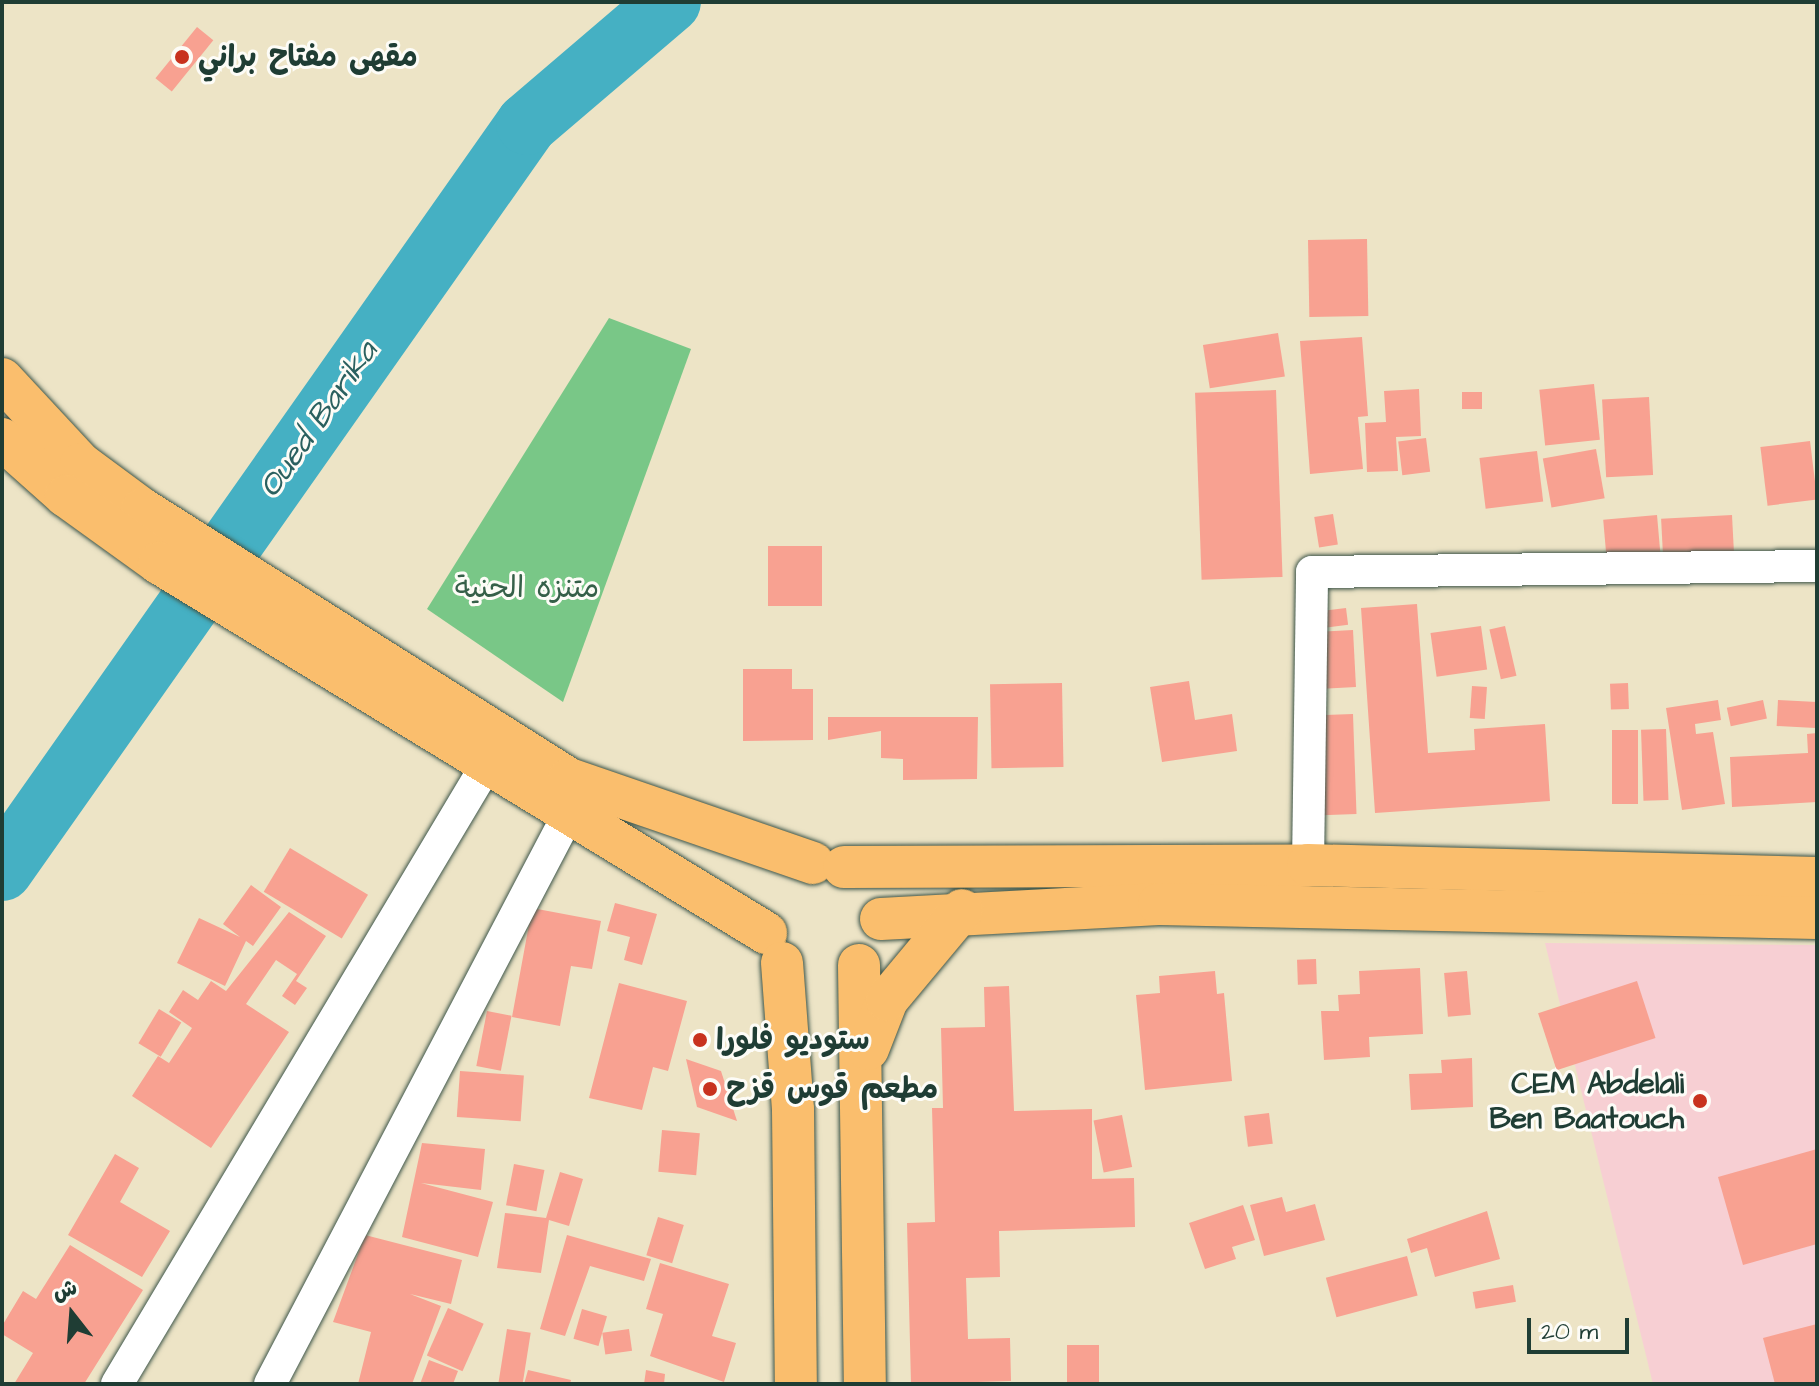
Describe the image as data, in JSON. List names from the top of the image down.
{
  "water": ["Oued Barika"],
  "parks": ["متنزه الحنية"],
  "places": [
    "مقهى مفتاح براني",
    "ستوديو فلورا",
    "مطعم قوس قزح",
    "CEM Abdelali Ben Baatouch"
  ],
  "scale_bar": "20 m",
  "north": "top"
}
